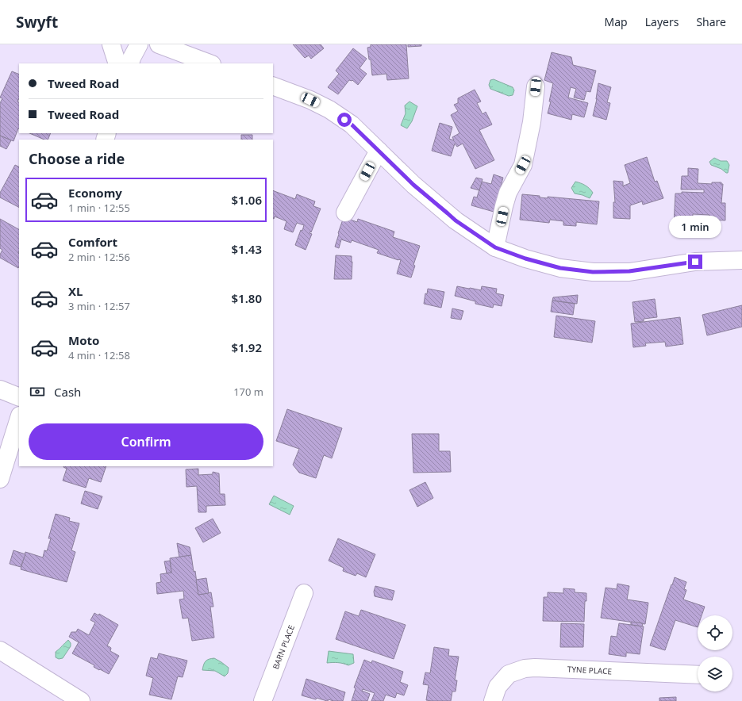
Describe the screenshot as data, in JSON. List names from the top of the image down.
{
  "streets": {
    "street": ["BARN PLACE", "TYNE PLACE"]
  },
  "page": {
    "header": "Swyft",
    "nav": ["Map", "Layers", "Share"],
    "banner": ["Tweed Road", "Tweed Road"],
    "heading": "Choose a ride",
    "list": [
      {
        "name": "Economy",
        "note": "1 min · 12:55",
        "value": "$1.06"
      },
      {
        "name": "Comfort",
        "note": "2 min · 12:56",
        "value": "$1.43"
      },
      {
        "name": "XL",
        "note": "3 min · 12:57",
        "value": "$1.80"
      },
      {
        "name": "Moto",
        "note": "4 min · 12:58",
        "value": "$1.92"
      }
    ],
    "bubble": "1 min",
    "pay": ["Cash", "170 m"],
    "buttons": "Confirm"
  }
}
